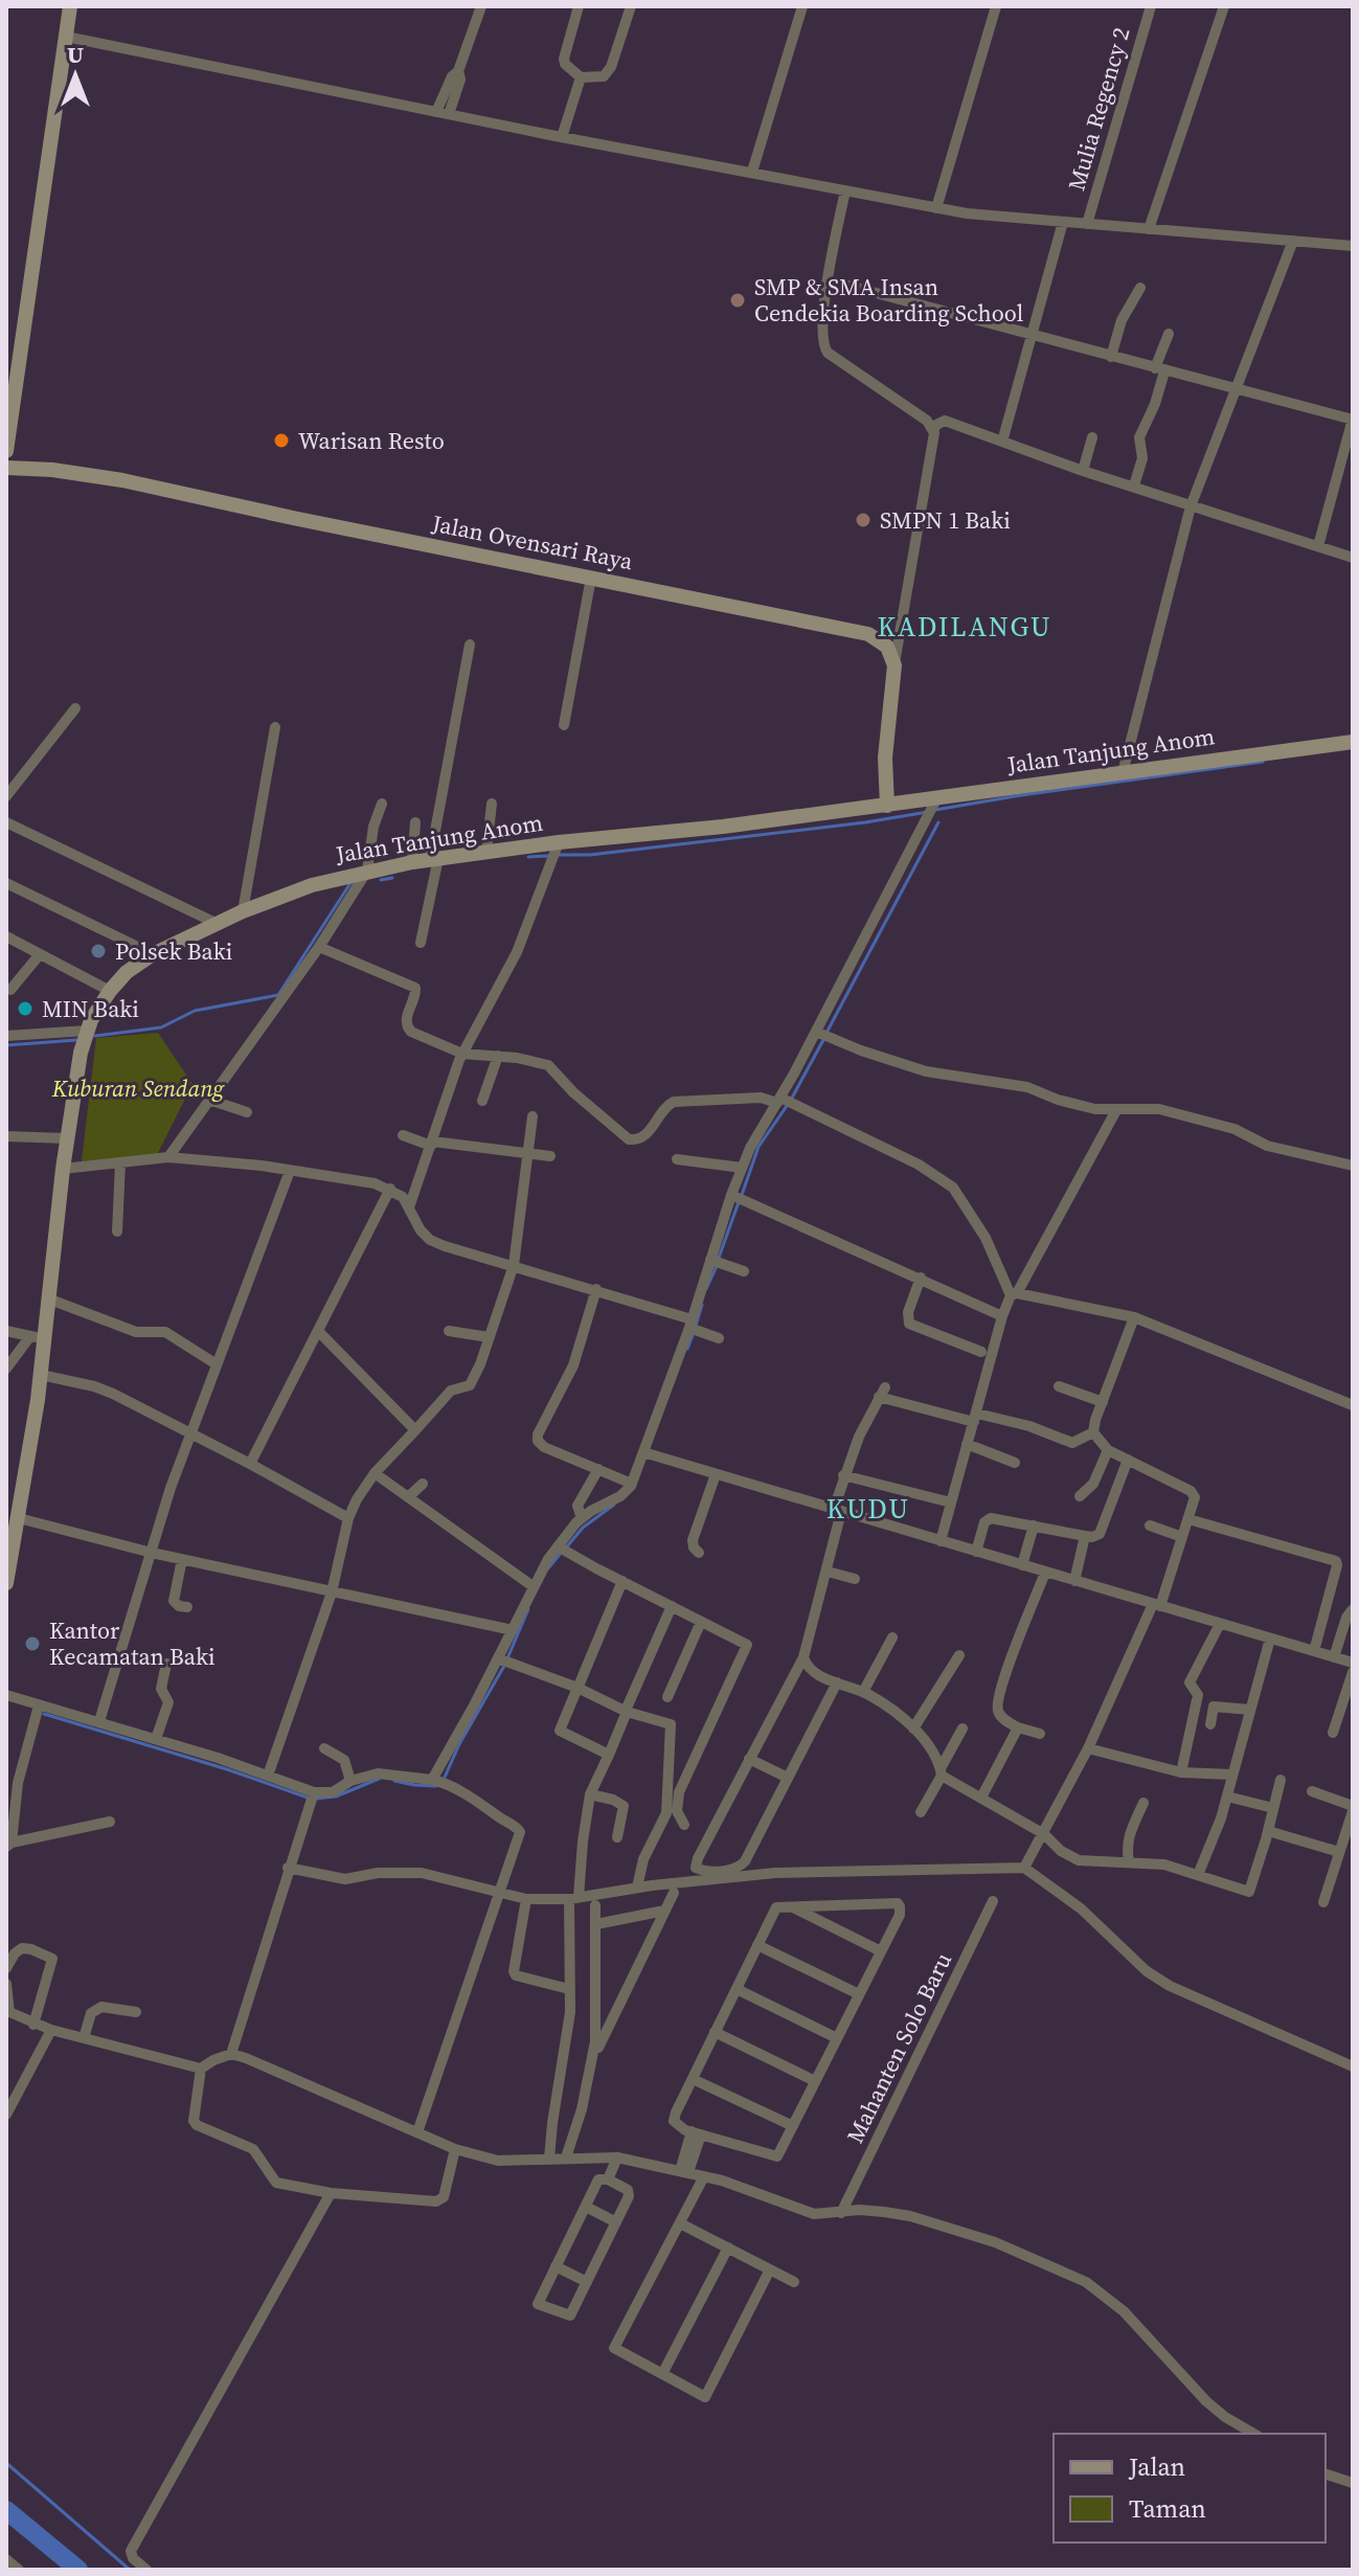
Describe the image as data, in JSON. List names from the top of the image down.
{
  "streets": {
    "main road": ["Jalan Ovensari Raya", "Jalan Tanjung Anom"],
    "street": ["Mulia Regency 2", "Mahanten Solo Baru"]
  },
  "districts": ["KADILANGU", "KUDU"],
  "parks": ["Kuburan Sendang"],
  "places": [
    "SMP & SMA Insan Cendekia Boarding School",
    "Warisan Resto",
    "SMPN 1 Baki",
    "Polsek Baki",
    "MIN Baki",
    "Kantor Kecamatan Baki"
  ],
  "legend": ["Jalan", "Taman"],
  "north": "top"
}
